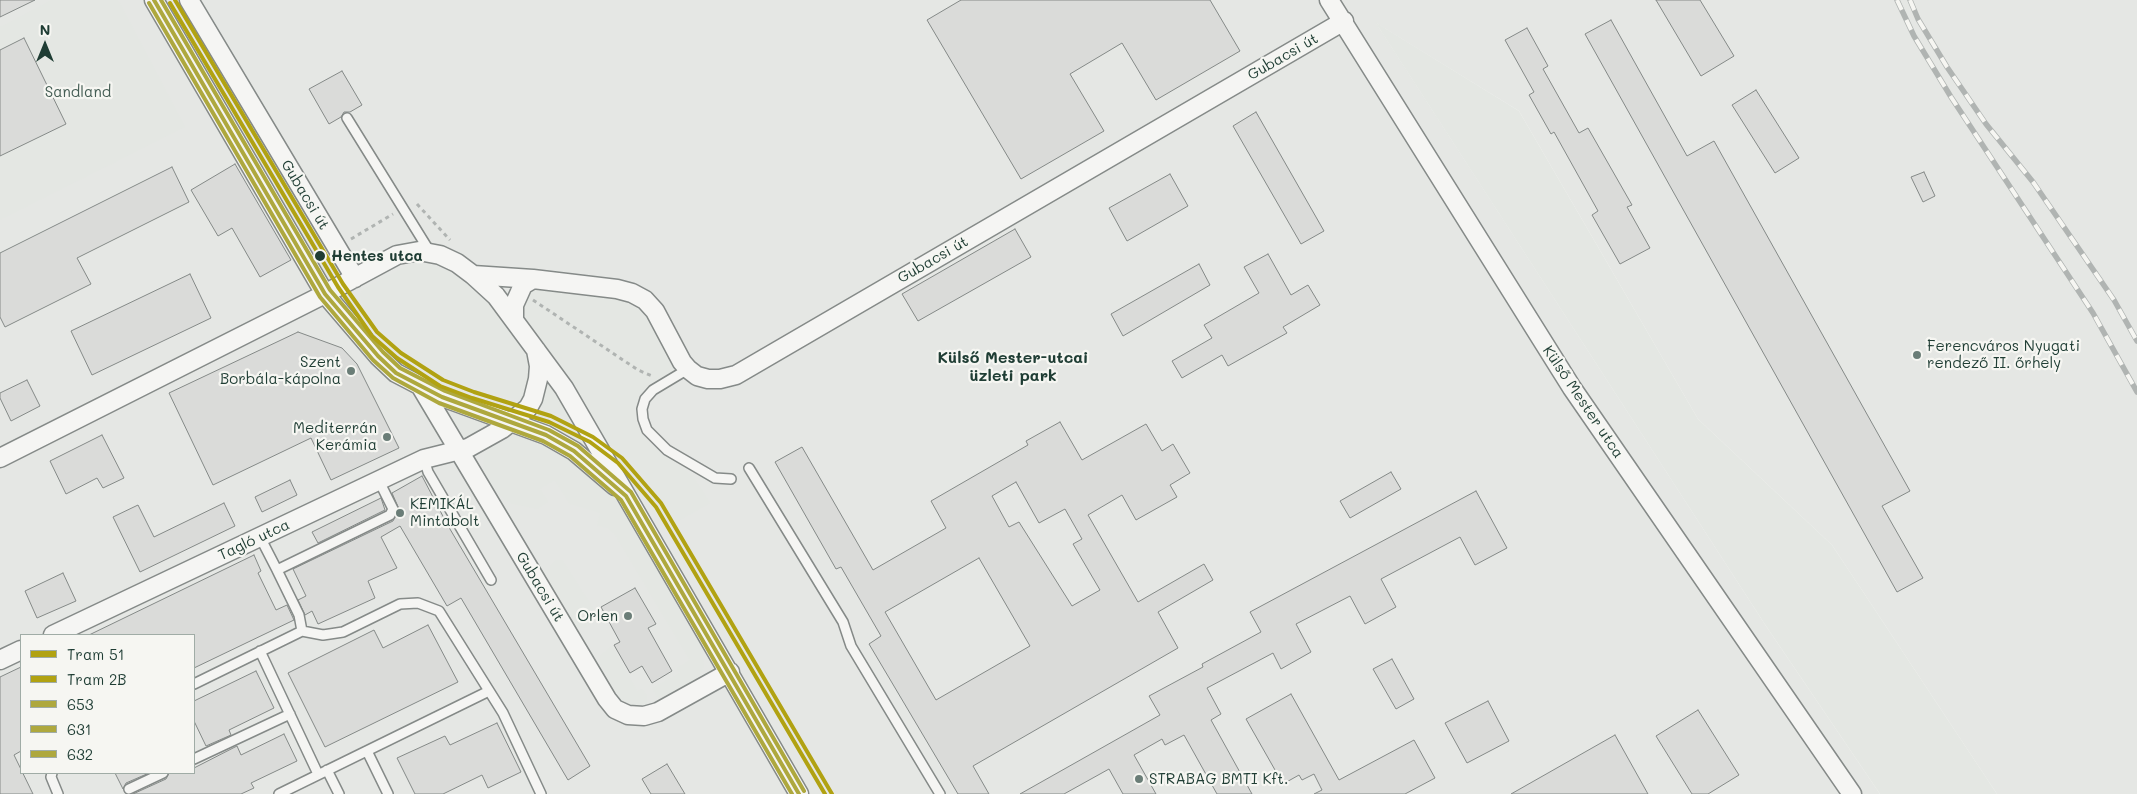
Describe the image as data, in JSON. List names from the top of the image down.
{
  "streets": {
    "street": ["Gubacsi út", "Külső Mester utca", "Tagló utca"]
  },
  "crossings": [
    ["Gubacsi út", "Külső Mester utca"],
    ["Gubacsi út", "Tagló utca"]
  ],
  "districts": ["Külső Mester-utcai üzleti park"],
  "parks": ["Sandland"],
  "places": [
    "Hentes utca",
    "Ferencváros Nyugati rendező II. őrhely",
    "Szent Borbála-kápolna",
    "Mediterrán Kerámia",
    "KEMIKÁL Mintabolt",
    "Orlen",
    "STRABAG BMTI Kft."
  ],
  "lines": [
    "tram line 51",
    "transit line 653",
    "transit line 632",
    "tram line 2B",
    "transit line 631"
  ],
  "legend": [
    "Tram 51",
    "Tram 2B",
    "653",
    "631",
    "632"
  ],
  "north": "top"
}
